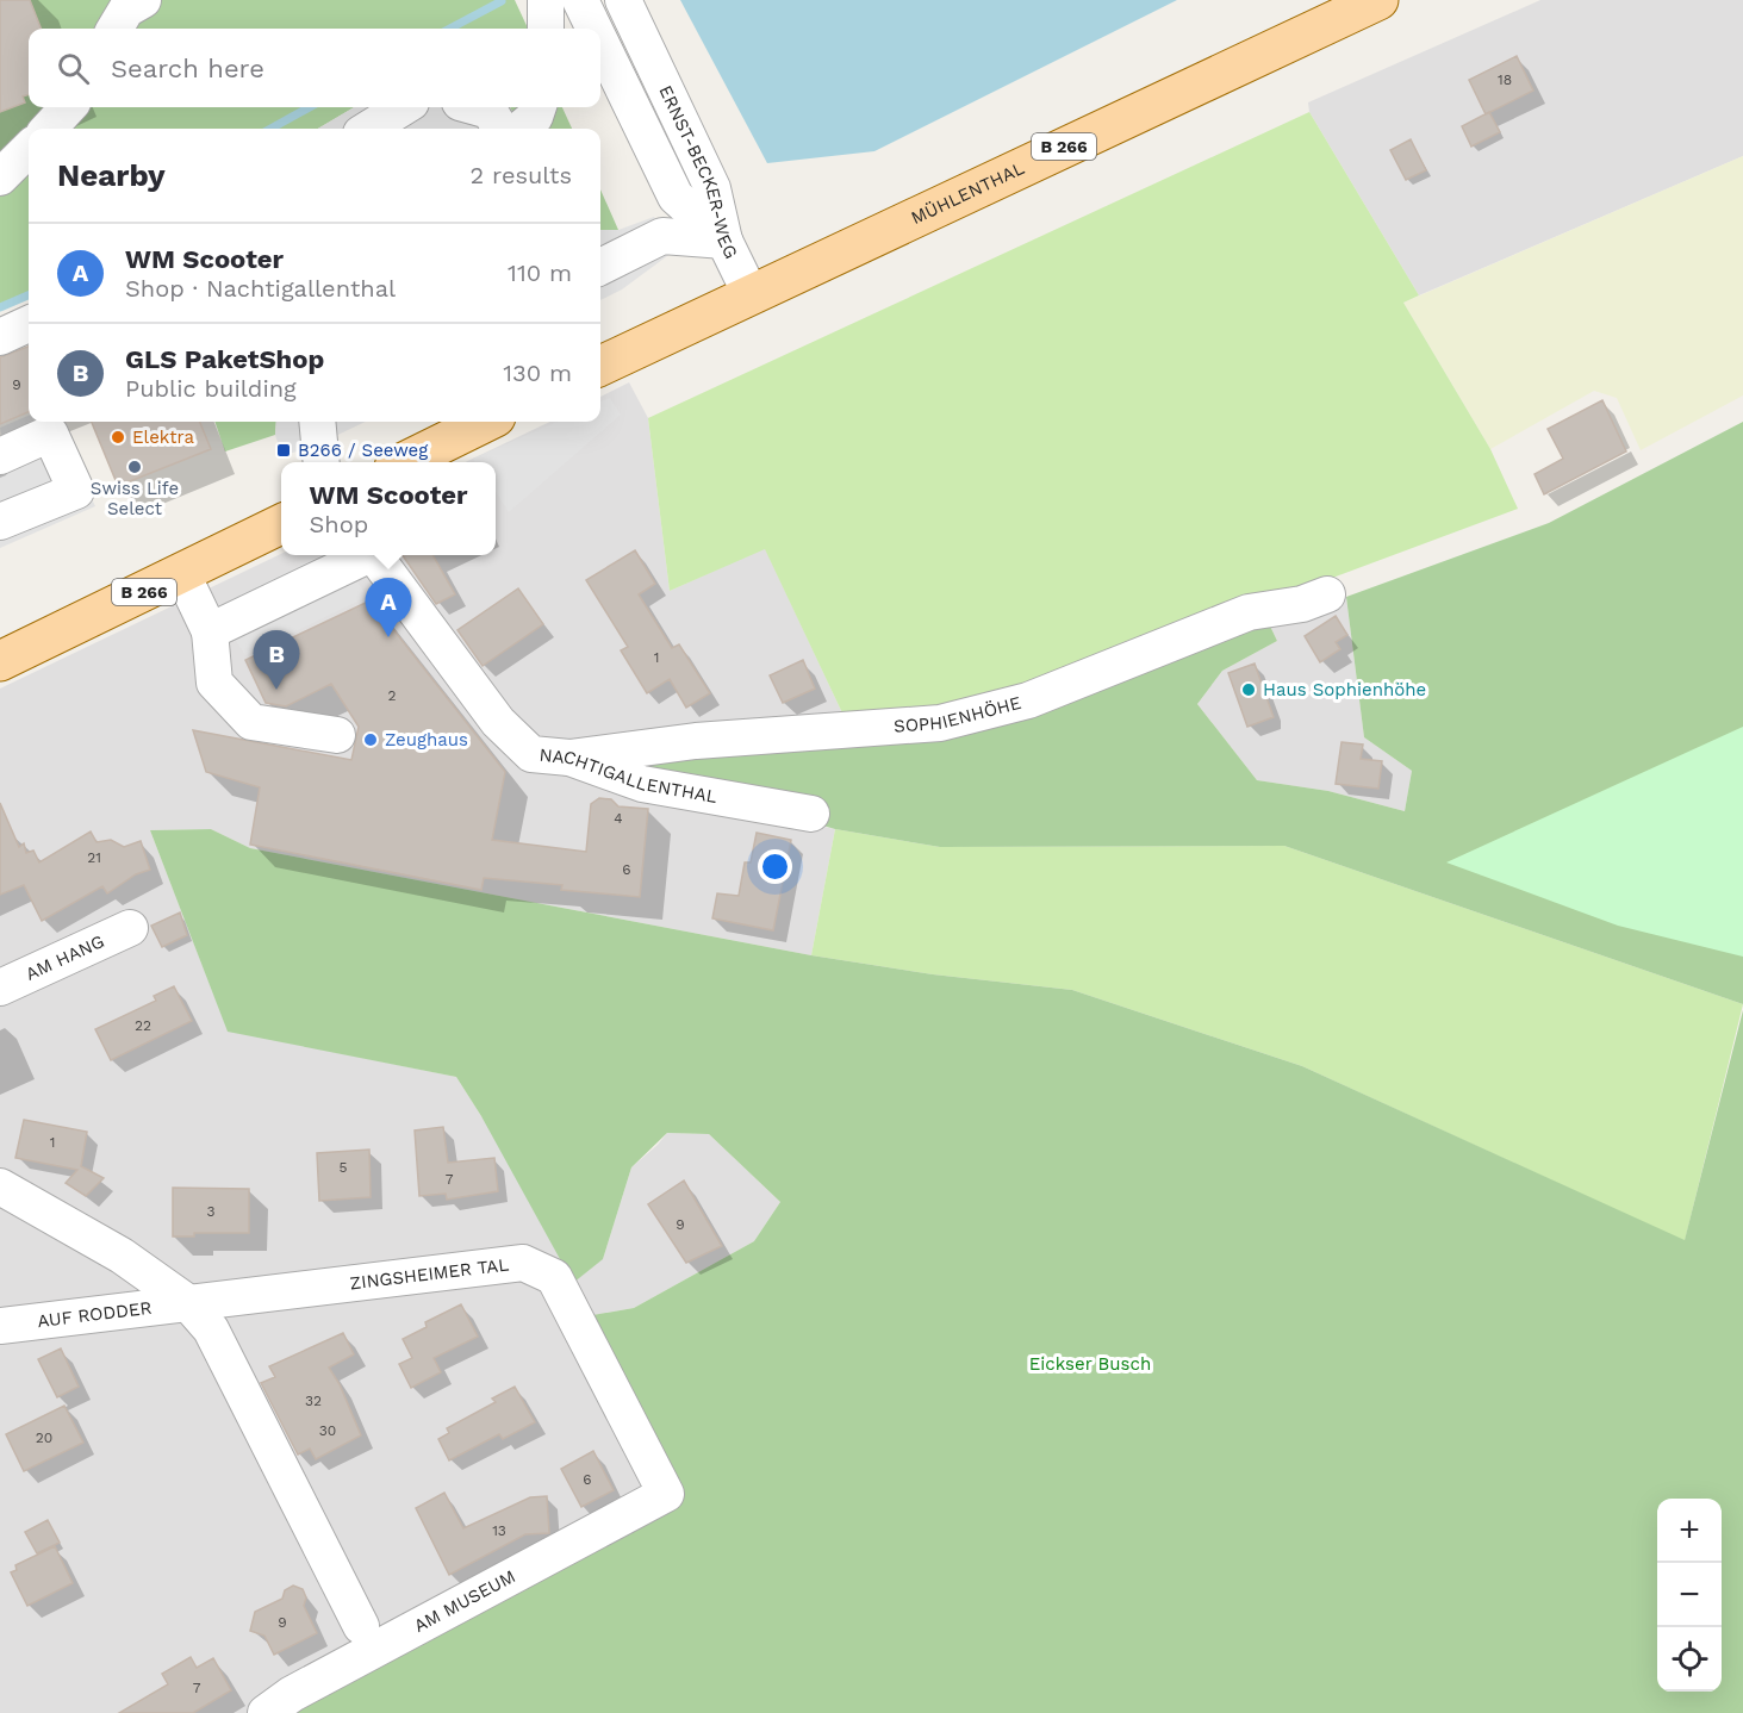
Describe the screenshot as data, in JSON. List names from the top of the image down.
{
  "streets": {
    "main road": ["B 266", "MÜHLENTHAL"],
    "street": [
      "ERNST-BECKER-WEG",
      "SOPHIENHÖHE",
      "NACHTIGALLENTHAL",
      "AM HANG",
      "ZINGSHEIMER TAL",
      "AUF RODDER",
      "AM MUSEUM"
    ]
  },
  "crossings": [
    ["SOPHIENHÖHE", "NACHTIGALLENTHAL"],
    ["ZINGSHEIMER TAL", "AUF RODDER"],
    ["ZINGSHEIMER TAL", "AM MUSEUM"]
  ],
  "parks": ["Eickser Busch"],
  "places": {
    "other": [
      "Elektra",
      "Swiss Life Select",
      "Haus Sophienhöhe",
      "Zeughaus"
    ],
    "transit": ["B266 / Seeweg"]
  },
  "house_numbers": [
    "18",
    "9",
    "1",
    "2",
    "4",
    "21",
    "6",
    "22",
    "1",
    "5",
    "7",
    "3",
    "9",
    "32",
    "30",
    "20",
    "6",
    "13",
    "9",
    "7"
  ],
  "page": {
    "search": "Search here",
    "heading": ["Nearby", "2 results"],
    "list": [
      {
        "mark": "A",
        "name": "WM Scooter",
        "note": "Shop · Nachtigallenthal",
        "value": "110 m"
      },
      {
        "mark": "B",
        "name": "GLS PaketShop",
        "note": "Public building",
        "value": "130 m"
      }
    ],
    "popup": ["WM Scooter", "Shop"],
    "pins": ["A", "B"],
    "map_buttons": ["+", "−"]
  }
}
